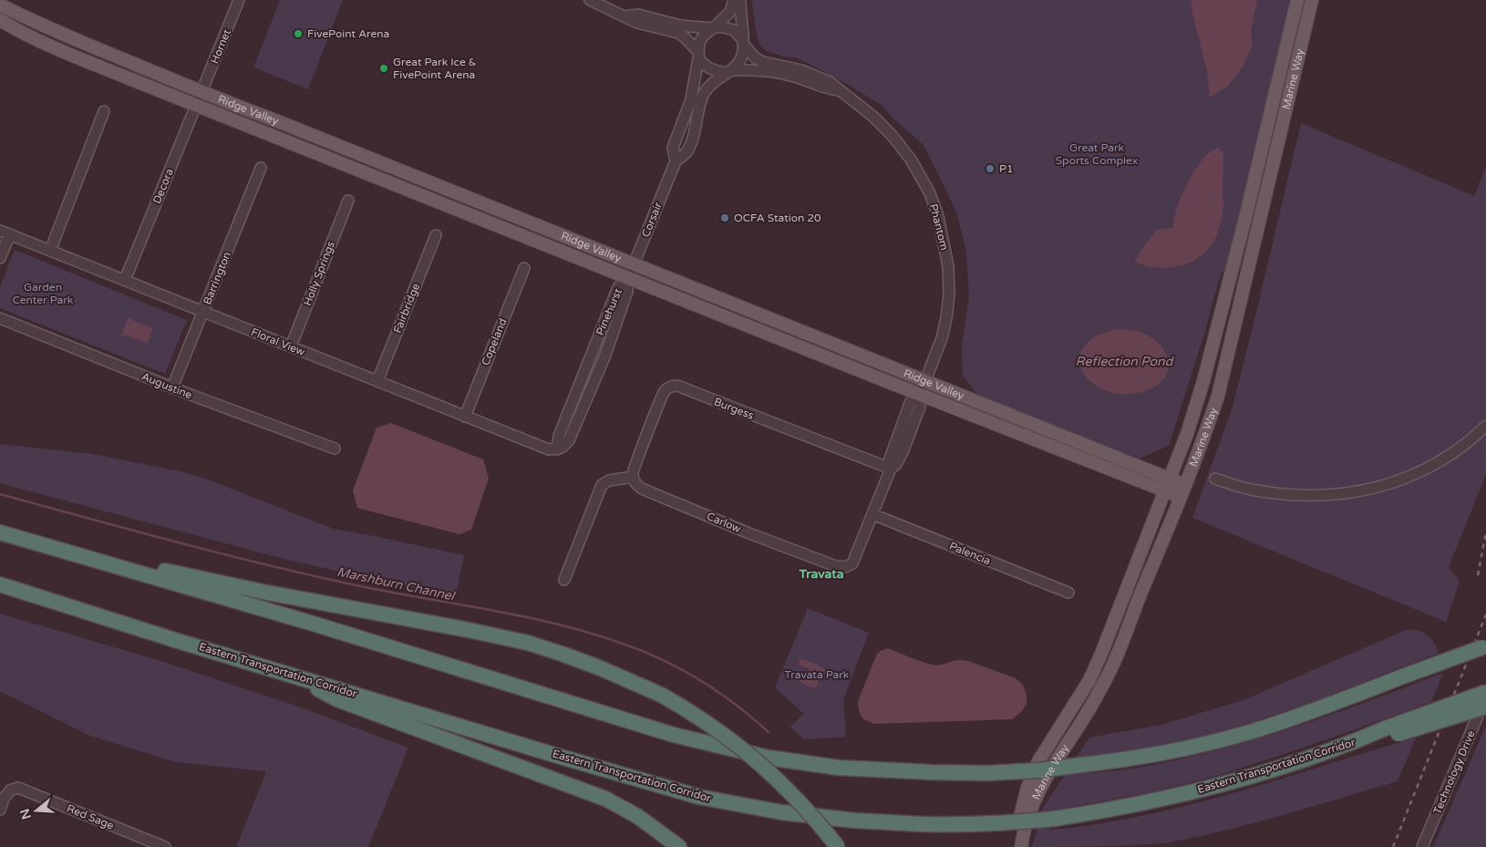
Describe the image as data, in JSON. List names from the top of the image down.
{
  "streets": {
    "highway": ["Eastern Transportation Corridor"],
    "main road": ["Marine Way", "Ridge Valley"],
    "street": [
      "Hornet",
      "Decora",
      "Corsair",
      "Phantom",
      "Holly Springs",
      "Barrington",
      "Fairbridge",
      "Pinehurst",
      "Floral View",
      "Copeland",
      "Augustine",
      "Burgess",
      "Carlow",
      "Palencia",
      "Technology Drive",
      "Red Sage"
    ]
  },
  "crossings": [
    ["Hornet", "Ridge Valley"],
    ["Hornet", "Decora"],
    ["Marine Way", "Ridge Valley"],
    ["Ridge Valley", "Decora"],
    ["Ridge Valley", "Corsair"],
    ["Ridge Valley", "Phantom"],
    ["Ridge Valley", "Pinehurst"],
    ["Ridge Valley", "Carlow"],
    ["Decora", "Floral View"],
    ["Corsair", "Phantom"],
    ["Corsair", "Pinehurst"],
    ["Phantom", "Carlow"],
    ["Holly Springs", "Floral View"],
    ["Barrington", "Floral View"],
    ["Barrington", "Augustine"],
    ["Fairbridge", "Floral View"],
    ["Pinehurst", "Floral View"],
    ["Floral View", "Copeland"],
    ["Burgess", "Carlow"],
    ["Carlow", "Palencia"]
  ],
  "districts": ["Travata"],
  "water": ["Reflection Pond", "Marshburn Channel"],
  "parks": ["Great Park Sports Complex", "Garden Center Park", "Travata Park"],
  "places": [
    "FivePoint Arena",
    "Great Park Ice & FivePoint Arena",
    "P1",
    "OCFA Station 20"
  ],
  "north": "left"
}
